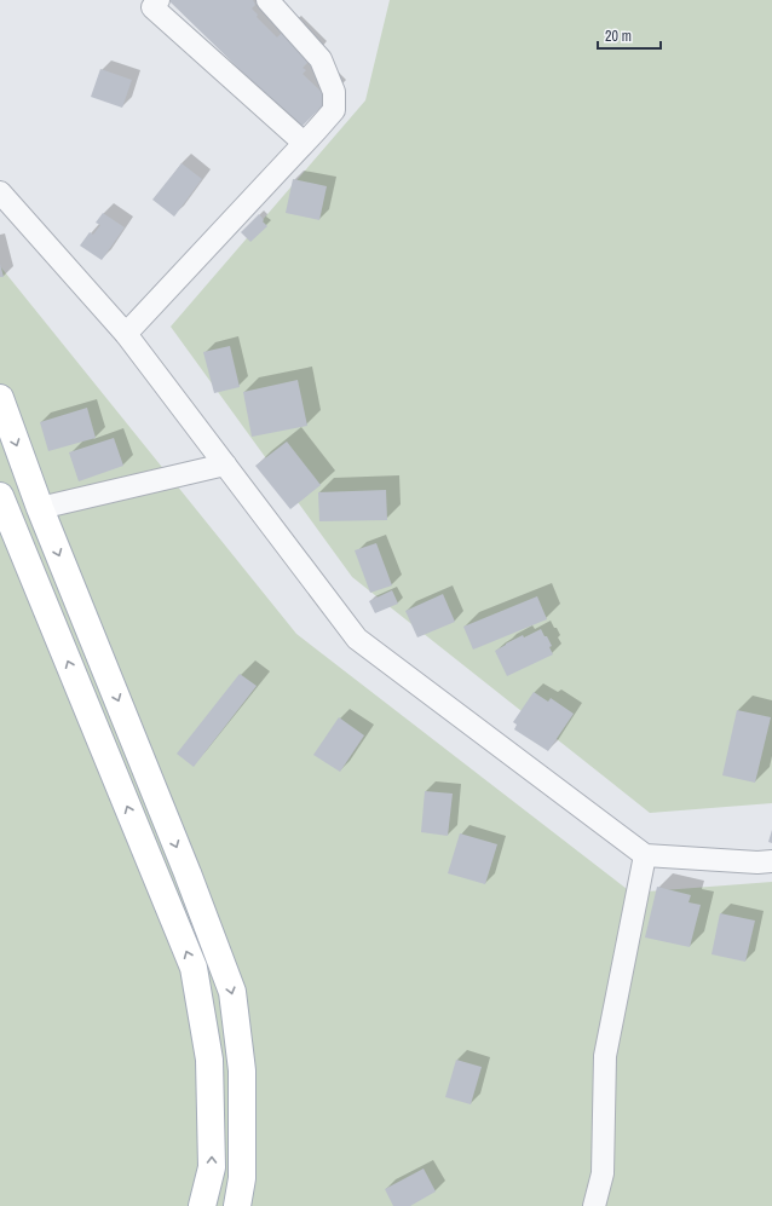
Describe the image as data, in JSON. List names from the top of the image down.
{
  "scale_bar": "20 m"
}
